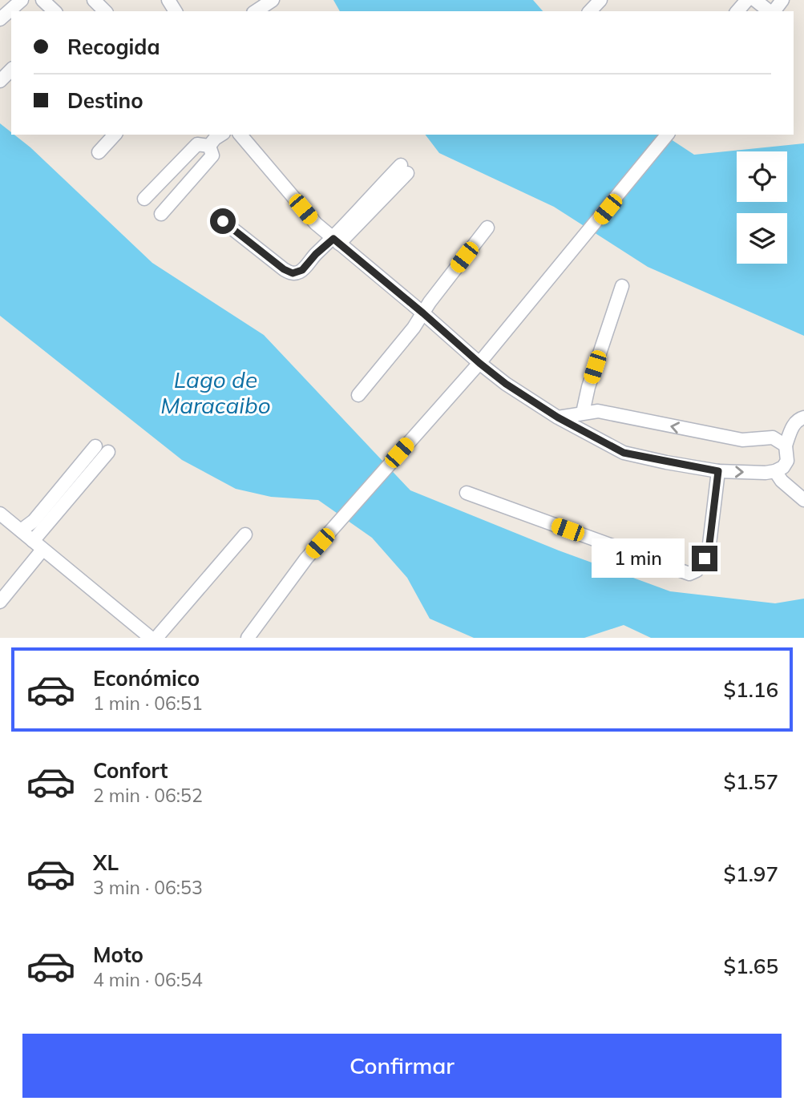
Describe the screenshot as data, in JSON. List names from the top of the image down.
{
  "water": ["Lago de Maracaibo"],
  "page": {
    "banner": ["Recogida", "Destino"],
    "bubble": "1 min",
    "list": [
      {
        "name": "Económico",
        "note": "1 min · 06:51",
        "value": "$1.16"
      },
      {
        "name": "Confort",
        "note": "2 min · 06:52",
        "value": "$1.57"
      },
      {
        "name": "XL",
        "note": "3 min · 06:53",
        "value": "$1.97"
      },
      {
        "name": "Moto",
        "note": "4 min · 06:54",
        "value": "$1.65"
      }
    ],
    "buttons": "Confirmar"
  }
}
